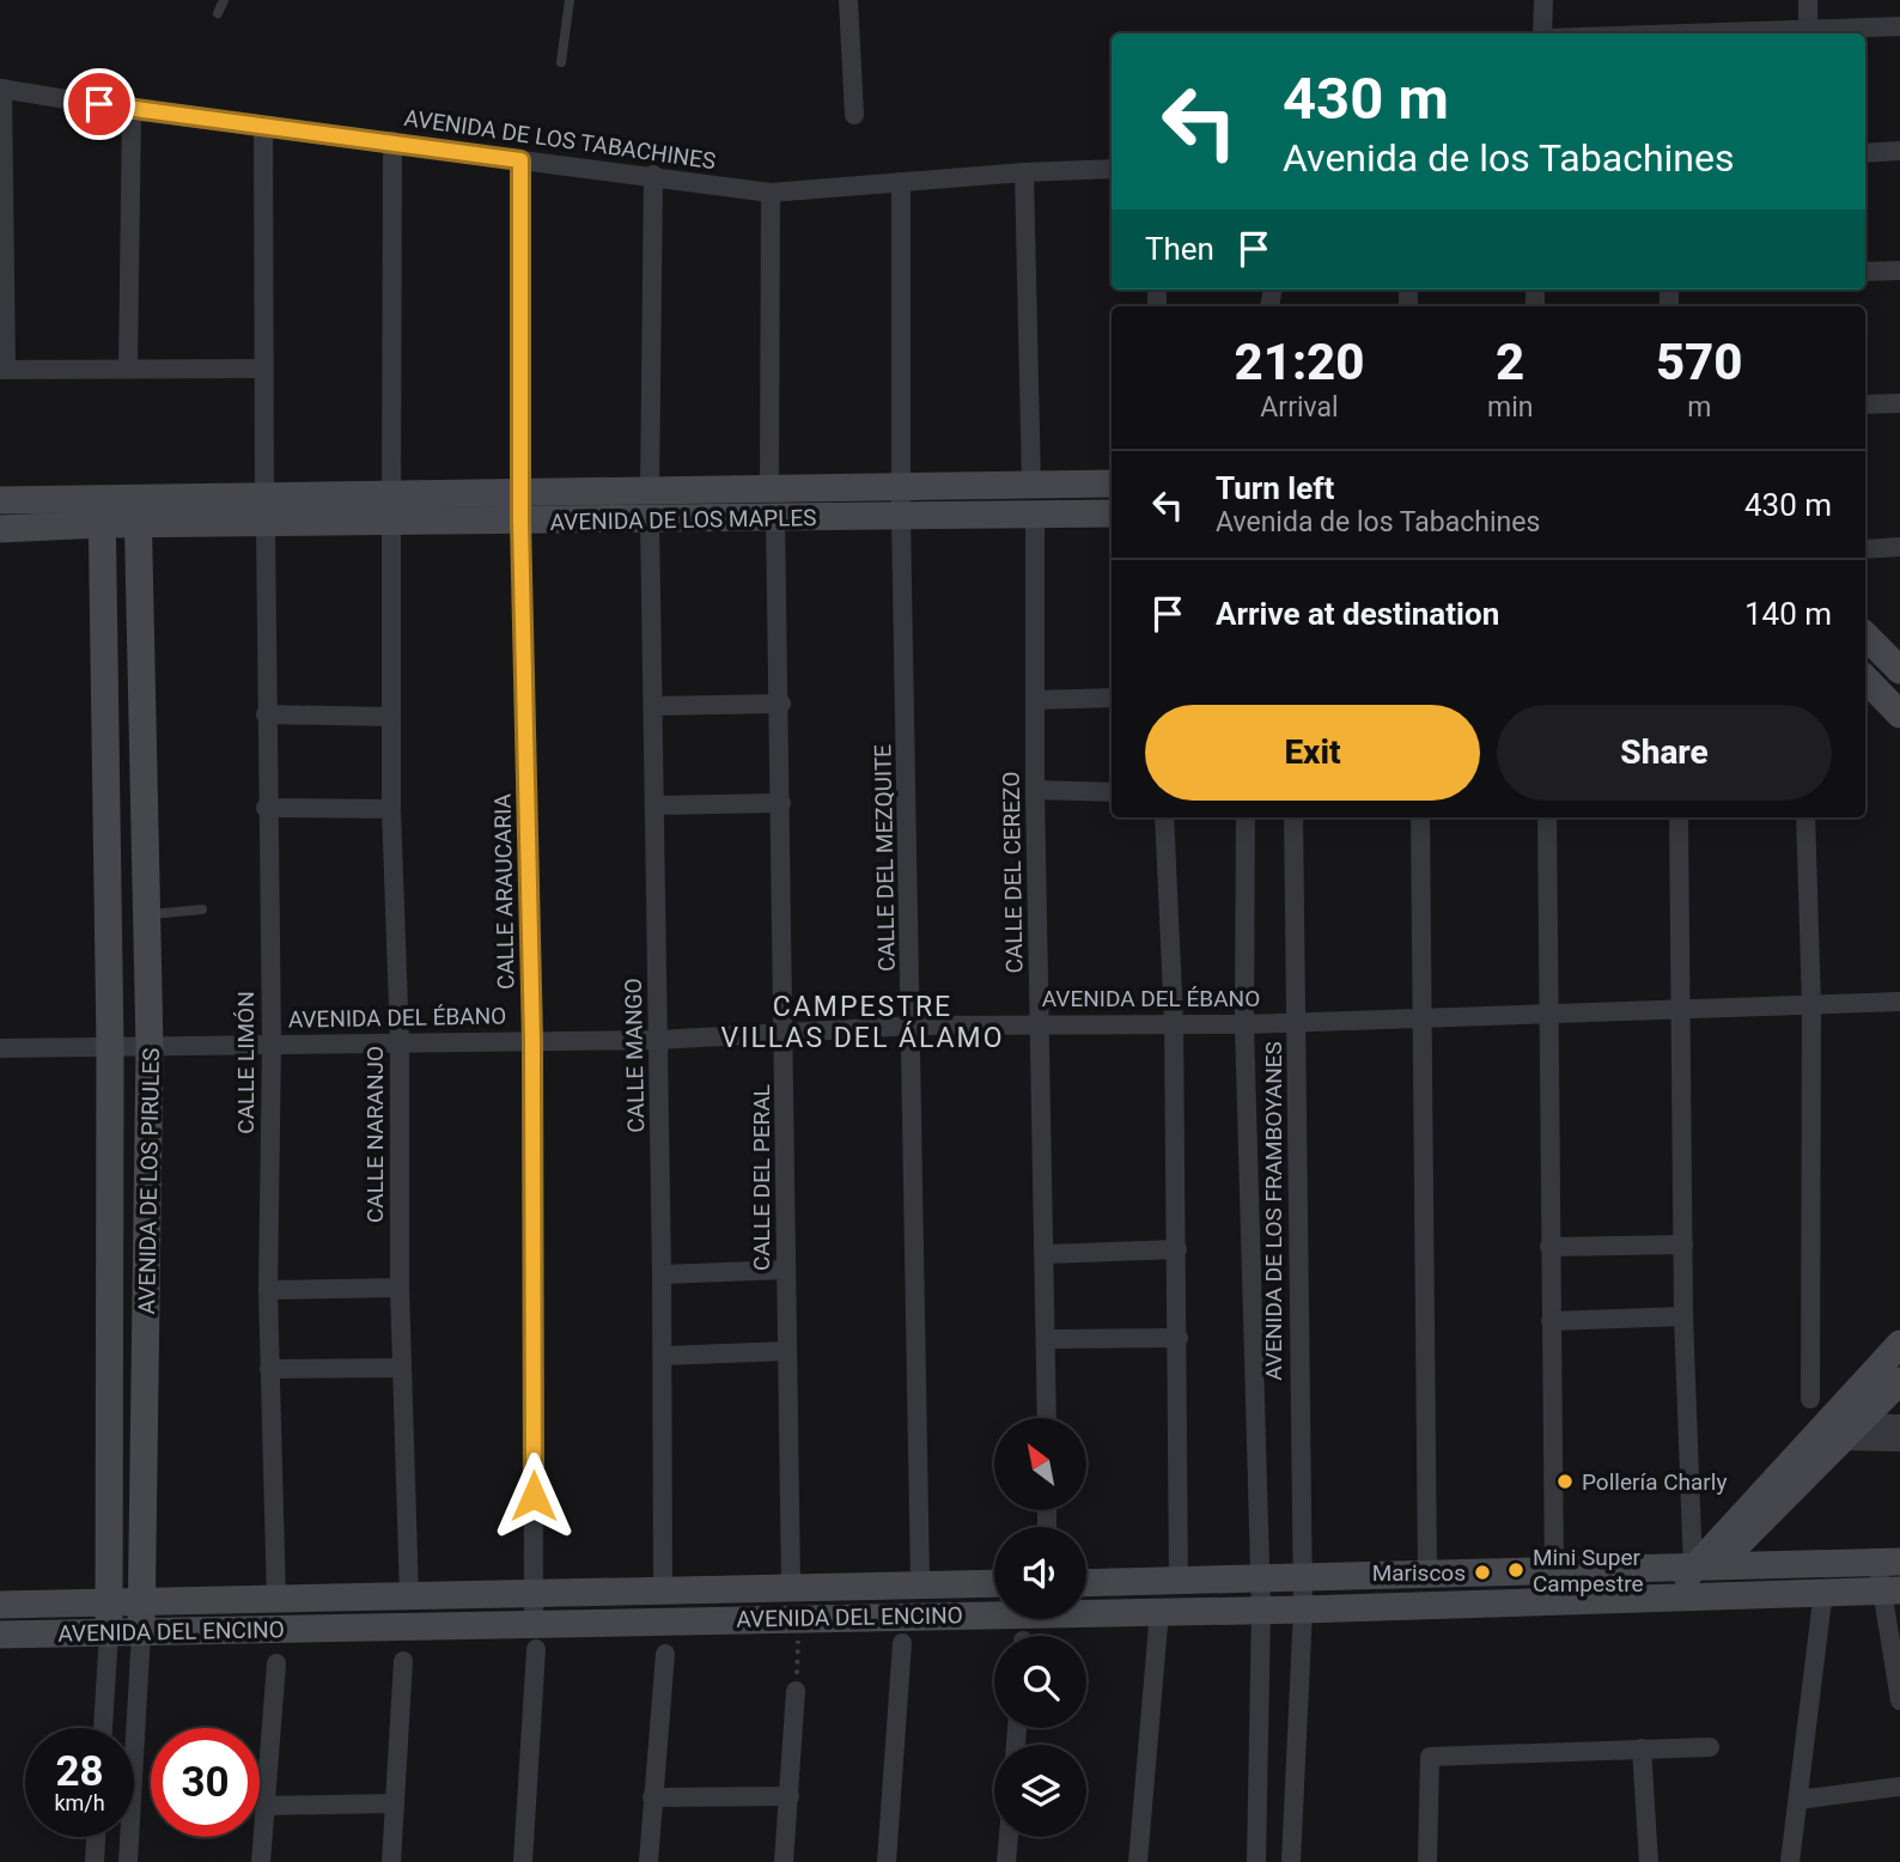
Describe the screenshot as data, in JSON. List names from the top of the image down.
{
  "streets": {
    "street": [
      "AVENIDA DE LOS TABACHINES",
      "AVENIDA DE LOS MAPLES",
      "CALLE DEL MEZQUITE",
      "CALLE DEL CEREZO",
      "CALLE ARAUCARIA",
      "AVENIDA DEL ÉBANO",
      "CALLE MANGO",
      "CALLE LIMÓN",
      "CALLE NARANJO",
      "CALLE DEL PERAL",
      "AVENIDA DE LOS PIRULES",
      "AVENIDA DE LOS FRAMBOYANES",
      "AVENIDA DEL ENCINO"
    ]
  },
  "crossings": [
    ["AVENIDA DE LOS TABACHINES", "CALLE DEL MEZQUITE"],
    ["AVENIDA DE LOS TABACHINES", "CALLE ARAUCARIA"],
    ["AVENIDA DE LOS TABACHINES", "CALLE MANGO"],
    ["AVENIDA DE LOS TABACHINES", "CALLE LIMÓN"],
    ["AVENIDA DE LOS TABACHINES", "CALLE NARANJO"],
    ["AVENIDA DE LOS MAPLES", "CALLE DEL MEZQUITE"],
    ["AVENIDA DE LOS MAPLES", "CALLE DEL CEREZO"],
    ["AVENIDA DE LOS MAPLES", "CALLE ARAUCARIA"],
    ["AVENIDA DE LOS MAPLES", "CALLE MANGO"],
    ["AVENIDA DE LOS MAPLES", "CALLE LIMÓN"],
    ["AVENIDA DE LOS MAPLES", "CALLE NARANJO"],
    ["AVENIDA DE LOS MAPLES", "CALLE DEL PERAL"],
    ["AVENIDA DE LOS MAPLES", "AVENIDA DE LOS PIRULES"],
    ["CALLE DEL MEZQUITE", "AVENIDA DEL ÉBANO"],
    ["CALLE DEL MEZQUITE", "AVENIDA DEL ENCINO"],
    ["CALLE DEL CEREZO", "AVENIDA DEL ÉBANO"],
    ["CALLE ARAUCARIA", "AVENIDA DEL ÉBANO"],
    ["CALLE ARAUCARIA", "AVENIDA DEL ENCINO"],
    ["AVENIDA DEL ÉBANO", "CALLE MANGO"],
    ["AVENIDA DEL ÉBANO", "CALLE LIMÓN"],
    ["AVENIDA DEL ÉBANO", "CALLE NARANJO"],
    ["AVENIDA DEL ÉBANO", "CALLE DEL PERAL"],
    ["AVENIDA DEL ÉBANO", "AVENIDA DE LOS PIRULES"],
    ["AVENIDA DEL ÉBANO", "AVENIDA DE LOS FRAMBOYANES"],
    ["CALLE MANGO", "AVENIDA DEL ENCINO"],
    ["CALLE LIMÓN", "AVENIDA DEL ENCINO"],
    ["CALLE NARANJO", "AVENIDA DEL ENCINO"],
    ["CALLE DEL PERAL", "AVENIDA DEL ENCINO"],
    ["AVENIDA DE LOS PIRULES", "AVENIDA DEL ENCINO"],
    ["AVENIDA DE LOS FRAMBOYANES", "AVENIDA DEL ENCINO"]
  ],
  "districts": ["CAMPESTRE VILLAS DEL ÁLAMO"],
  "places": ["Pollería Charly", "Mini Super Campestre", "Mariscos"],
  "north": "top left",
  "page": {
    "turn": ["430 m", "Avenida de los Tabachines"],
    "then": "Then",
    "eta": [
      "21:20",
      "Arrival",
      "2",
      "min",
      "570",
      "m"
    ],
    "list": [
      {
        "name": "Turn left",
        "note": "Avenida de los Tabachines",
        "value": "430 m"
      },
      {
        "name": "Arrive at destination",
        "value": "140 m"
      }
    ],
    "buttons": ["Exit", "Share"],
    "speed": "28 km/h",
    "limit": "30"
  }
}
